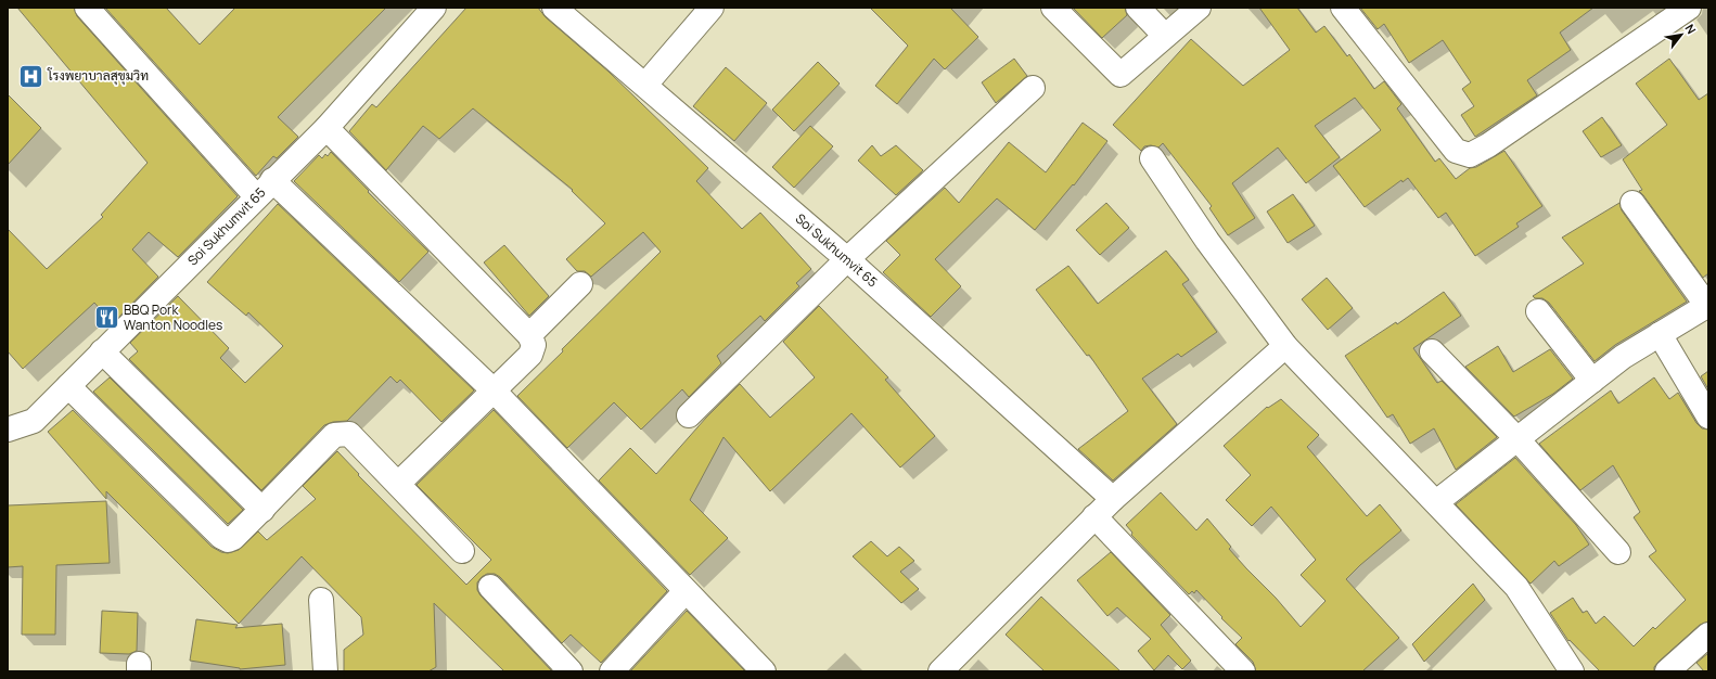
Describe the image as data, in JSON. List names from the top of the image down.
{
  "streets": {
    "street": ["Soi Sukhumvit 65"]
  },
  "places": {
    "hospital": ["โรงพยาบาลสุขุมวิท"],
    "restaurant": ["BBQ Pork Wanton Noodles"]
  },
  "north": "top right"
}
